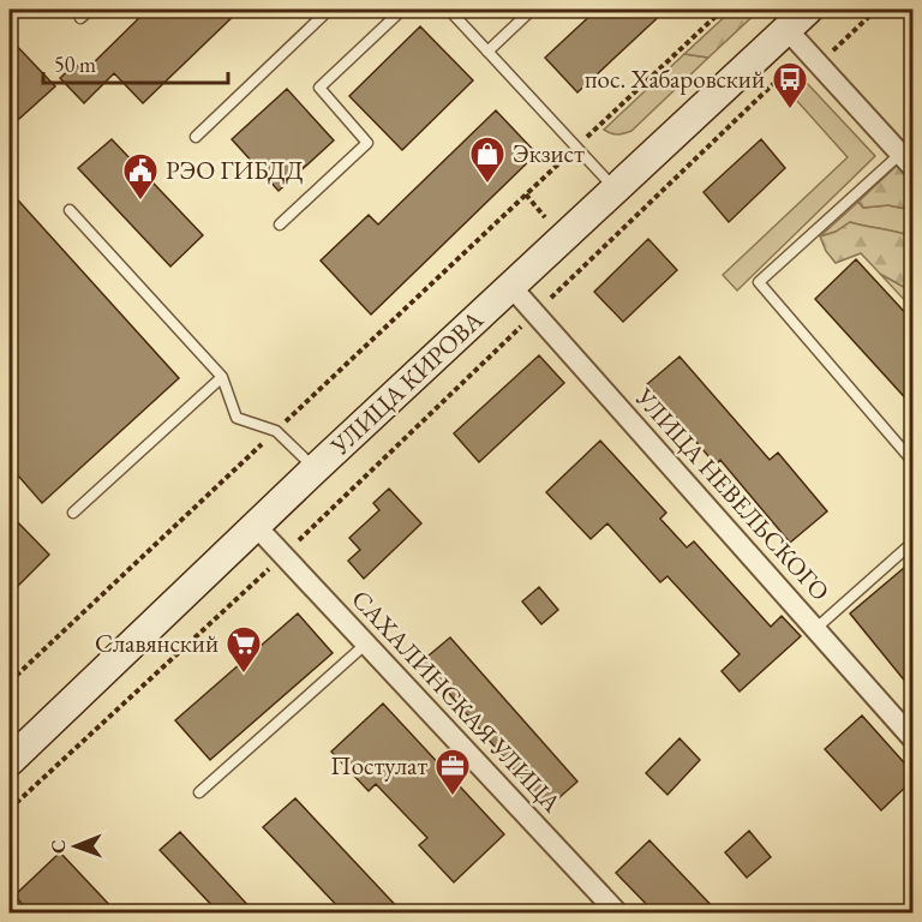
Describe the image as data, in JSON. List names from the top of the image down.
{
  "streets": {
    "main road": ["УЛИЦА КИРОВА"],
    "street": ["УЛИЦА НЕВЕЛЬСКОГО", "САХАЛИНСКАЯ УЛИЦА"]
  },
  "crossings": [
    ["УЛИЦА КИРОВА", "УЛИЦА НЕВЕЛЬСКОГО"],
    ["УЛИЦА КИРОВА", "САХАЛИНСКАЯ УЛИЦА"]
  ],
  "places": {
    "bus stop": ["пос. Хабаровский"],
    "shop": ["Экзист"],
    "public building": ["РЭО ГИБДД"],
    "supermarket": ["Славянский"],
    "office": ["Постулат"]
  },
  "scale_bar": "50 m",
  "north": "left"
}
